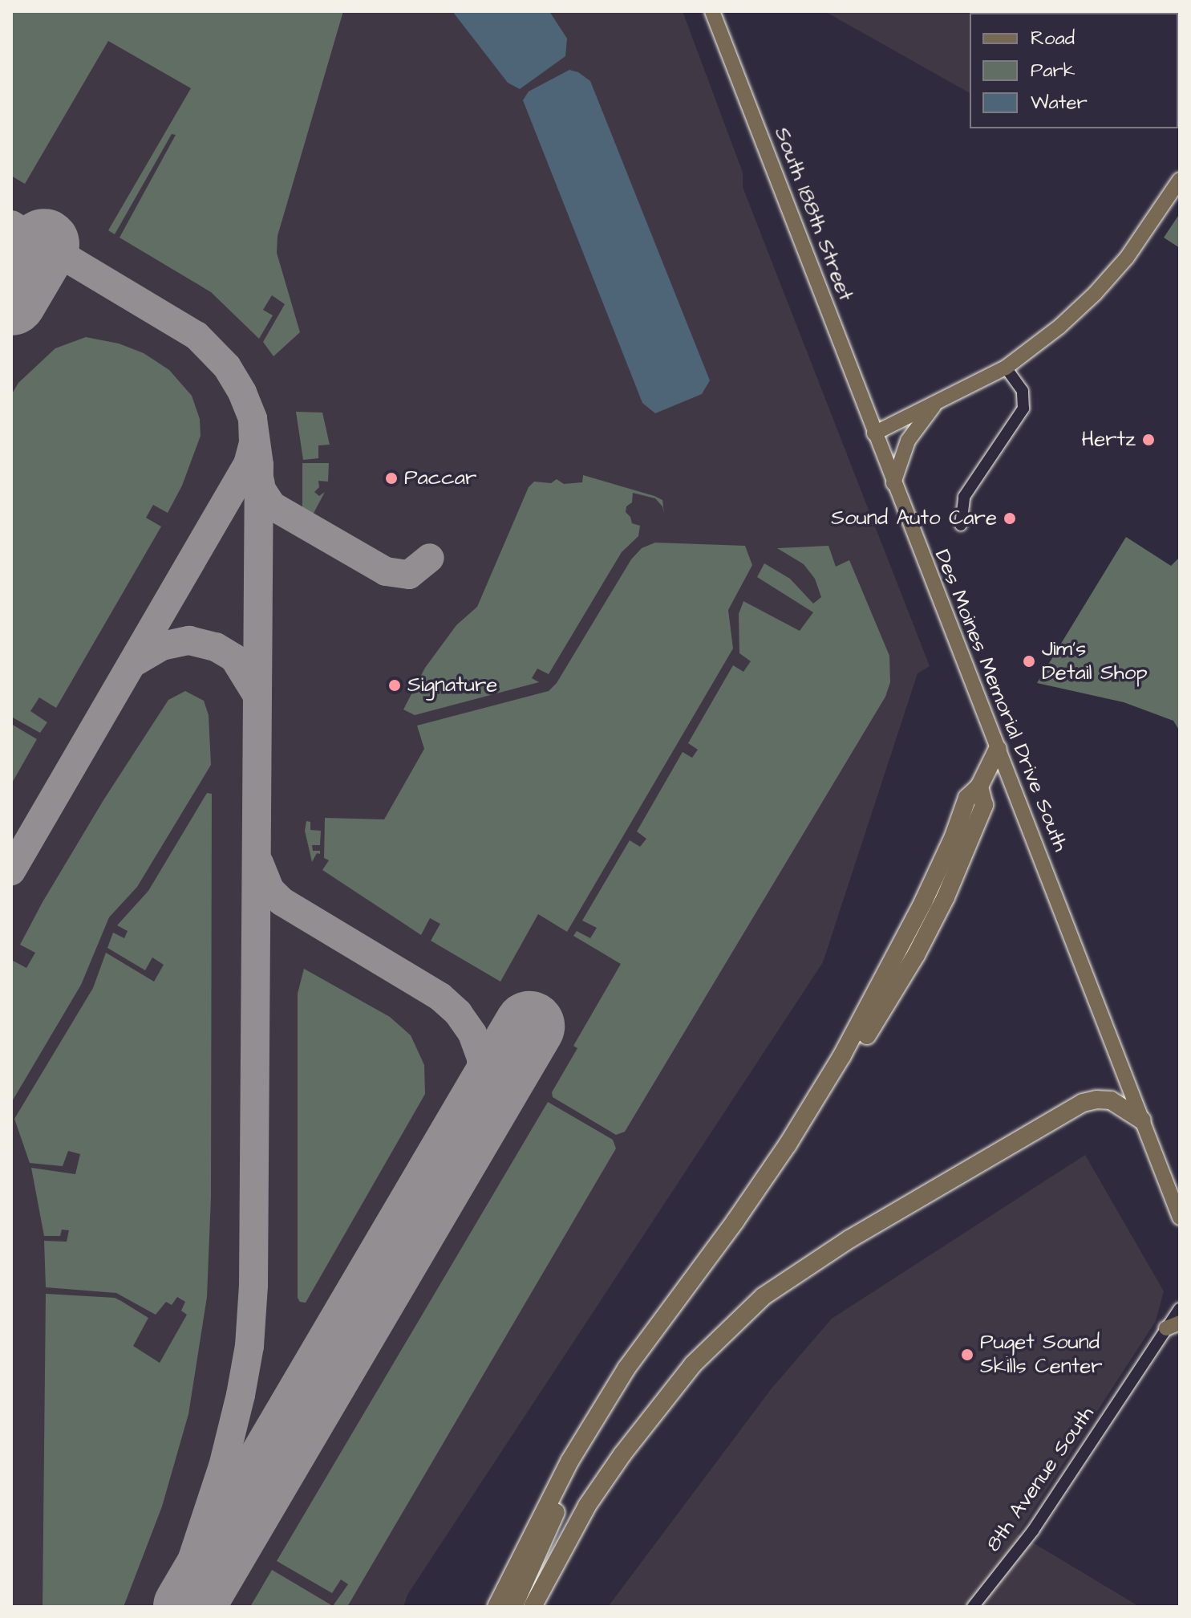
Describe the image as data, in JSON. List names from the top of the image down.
{
  "streets": {
    "main road": ["South 188th Street", "Des Moines Memorial Drive South"],
    "street": ["8th Avenue South"]
  },
  "crossings": [
    ["South 188th Street", "Des Moines Memorial Drive South"]
  ],
  "places": [
    "Hertz",
    "Paccar",
    "Sound Auto Care",
    "Jim's Detail Shop",
    "Signature",
    "Puget Sound Skills Center"
  ],
  "legend": ["Road", "Park", "Water"]
}
